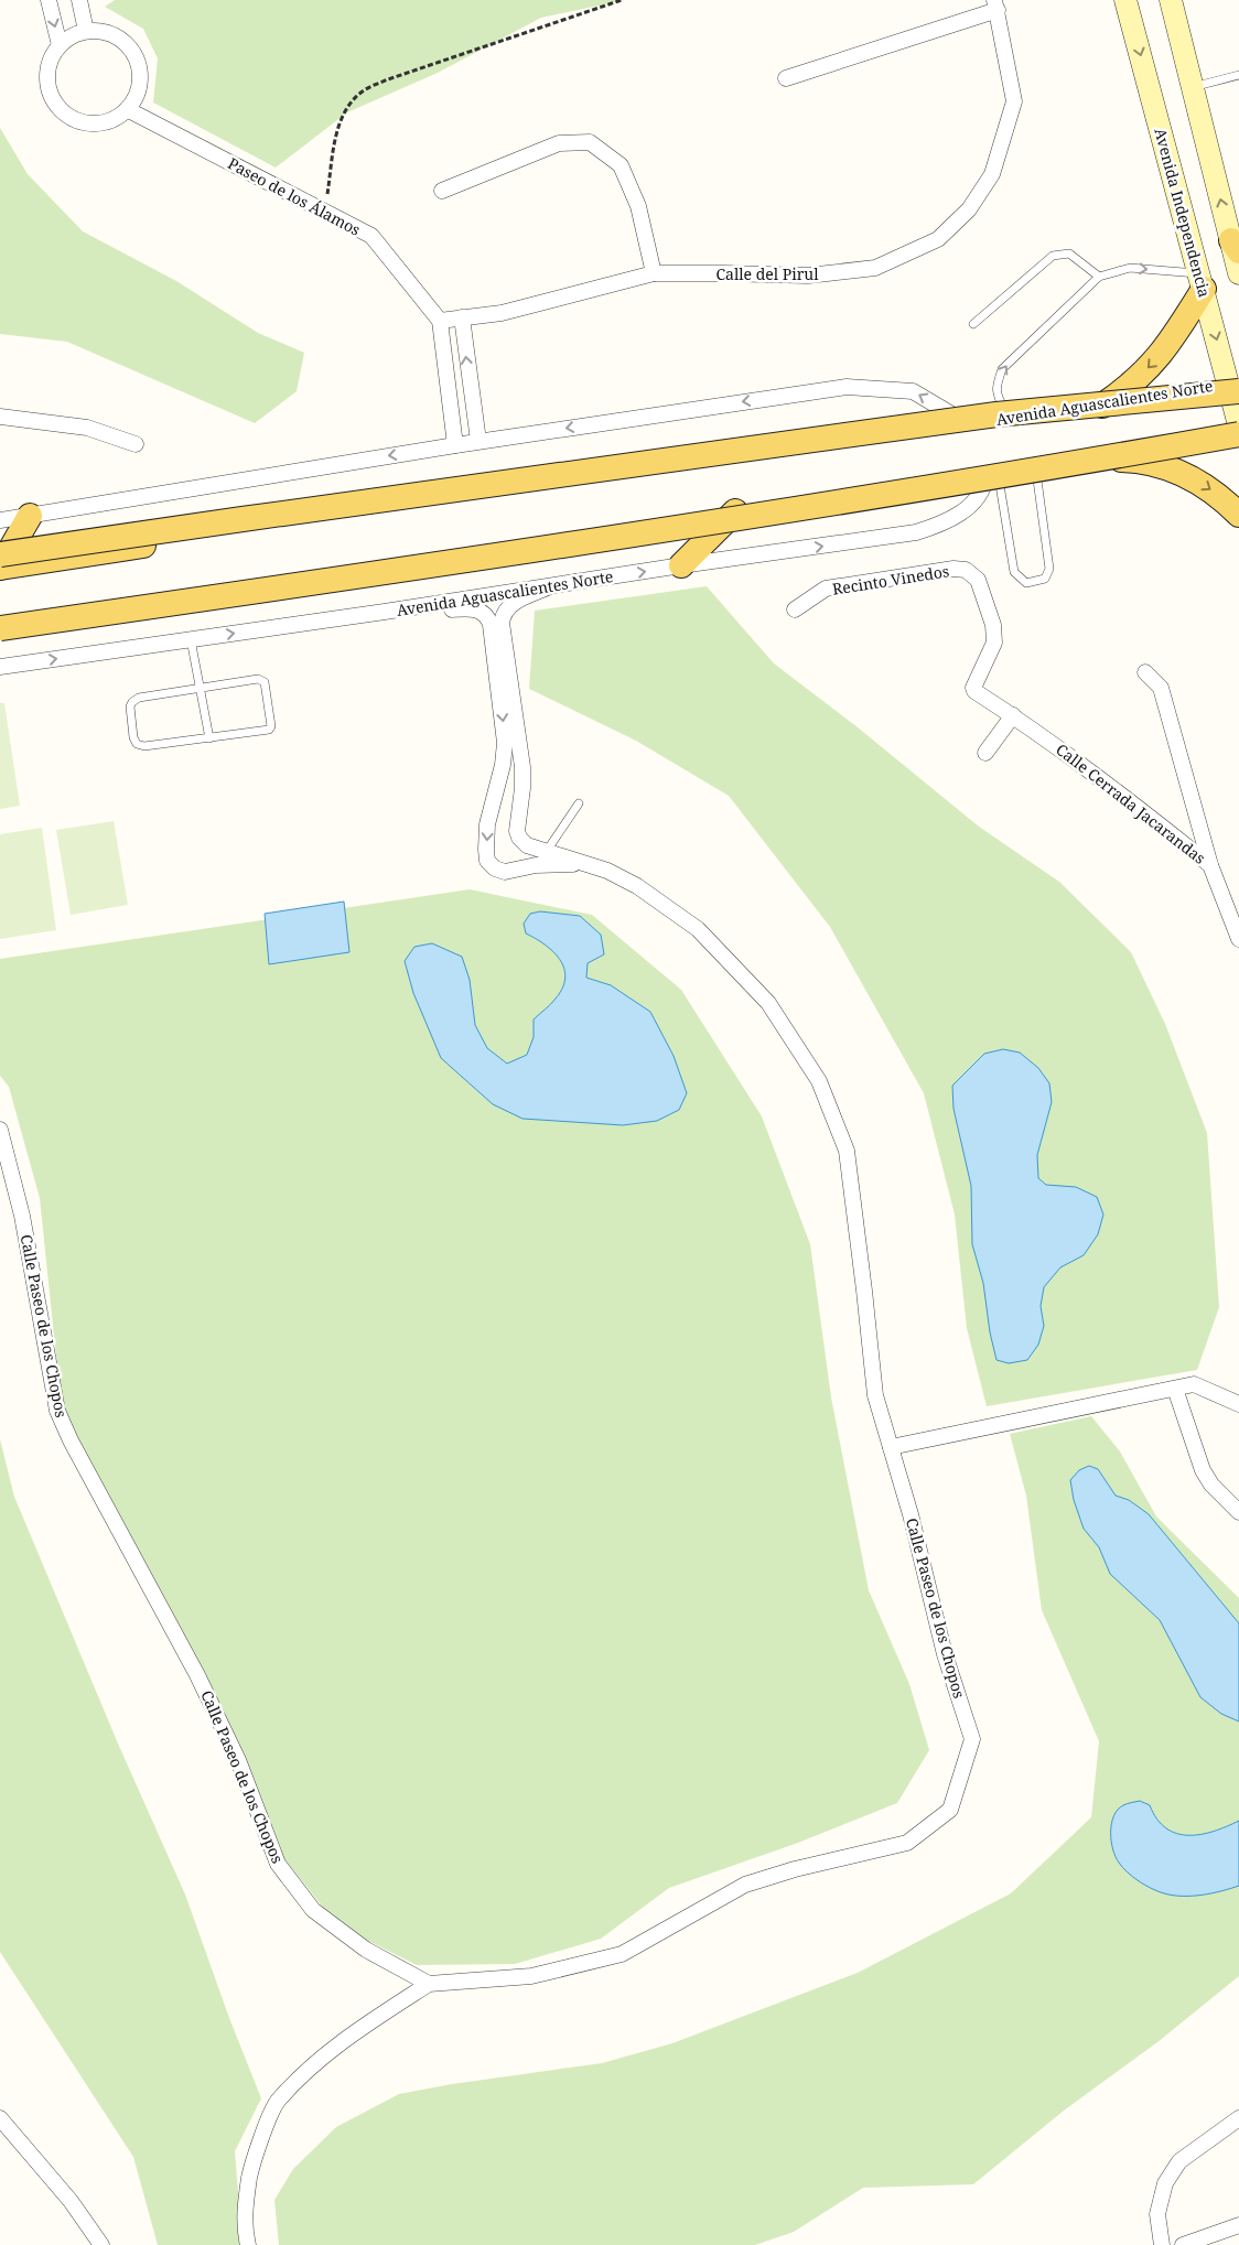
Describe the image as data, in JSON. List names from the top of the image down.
{
  "streets": {
    "main road": ["Avenida Independencia", "Avenida Aguascalientes Norte"],
    "street": [
      "Paseo de los Álamos",
      "Calle del Pirul",
      "Recinto Vinedos",
      "Calle Cerrada Jacarandas",
      "Calle Paseo de los Chopos"
    ]
  },
  "crossings": [
    ["Paseo de los Álamos", "Calle del Pirul"],
    ["Avenida Independencia", "Avenida Aguascalientes Norte"],
    ["Avenida Aguascalientes Norte", "Calle Paseo de los Chopos"],
    ["Recinto Vinedos", "Calle Cerrada Jacarandas"]
  ]
}
